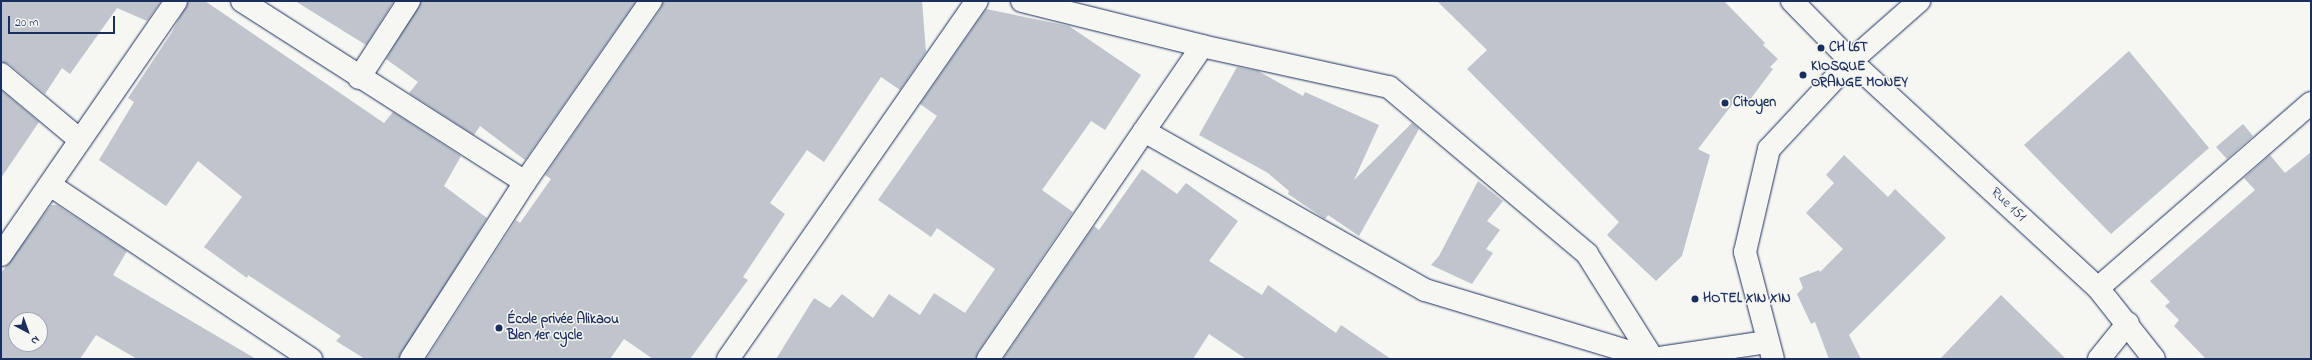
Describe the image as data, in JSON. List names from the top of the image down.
{
  "streets": {
    "street": ["Rue 151"]
  },
  "places": [
    "CH L6T",
    "KIOSQUE ORANGE MONEY",
    "Citoyen",
    "HOTEL XIN XIN",
    "École privée Alikaou Blen 1er cycle"
  ],
  "scale_bar": "20 m",
  "north": "bottom right"
}
